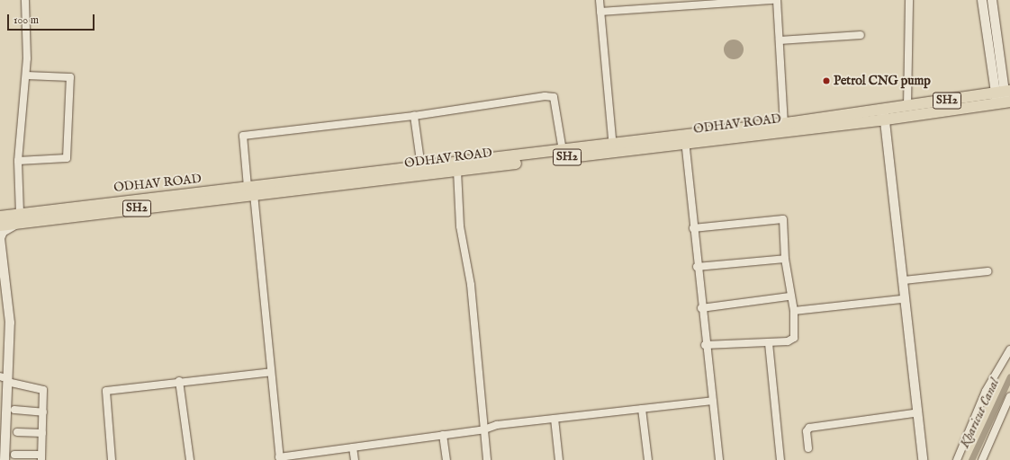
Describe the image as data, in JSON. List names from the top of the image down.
{
  "streets": {
    "main road": ["SH2", "ODHAV ROAD"]
  },
  "crossings": [
    ["SH2", "ODHAV ROAD"]
  ],
  "water": ["Kharicut Canal"],
  "places": ["Petrol CNG pump"],
  "scale_bar": "100 m"
}
